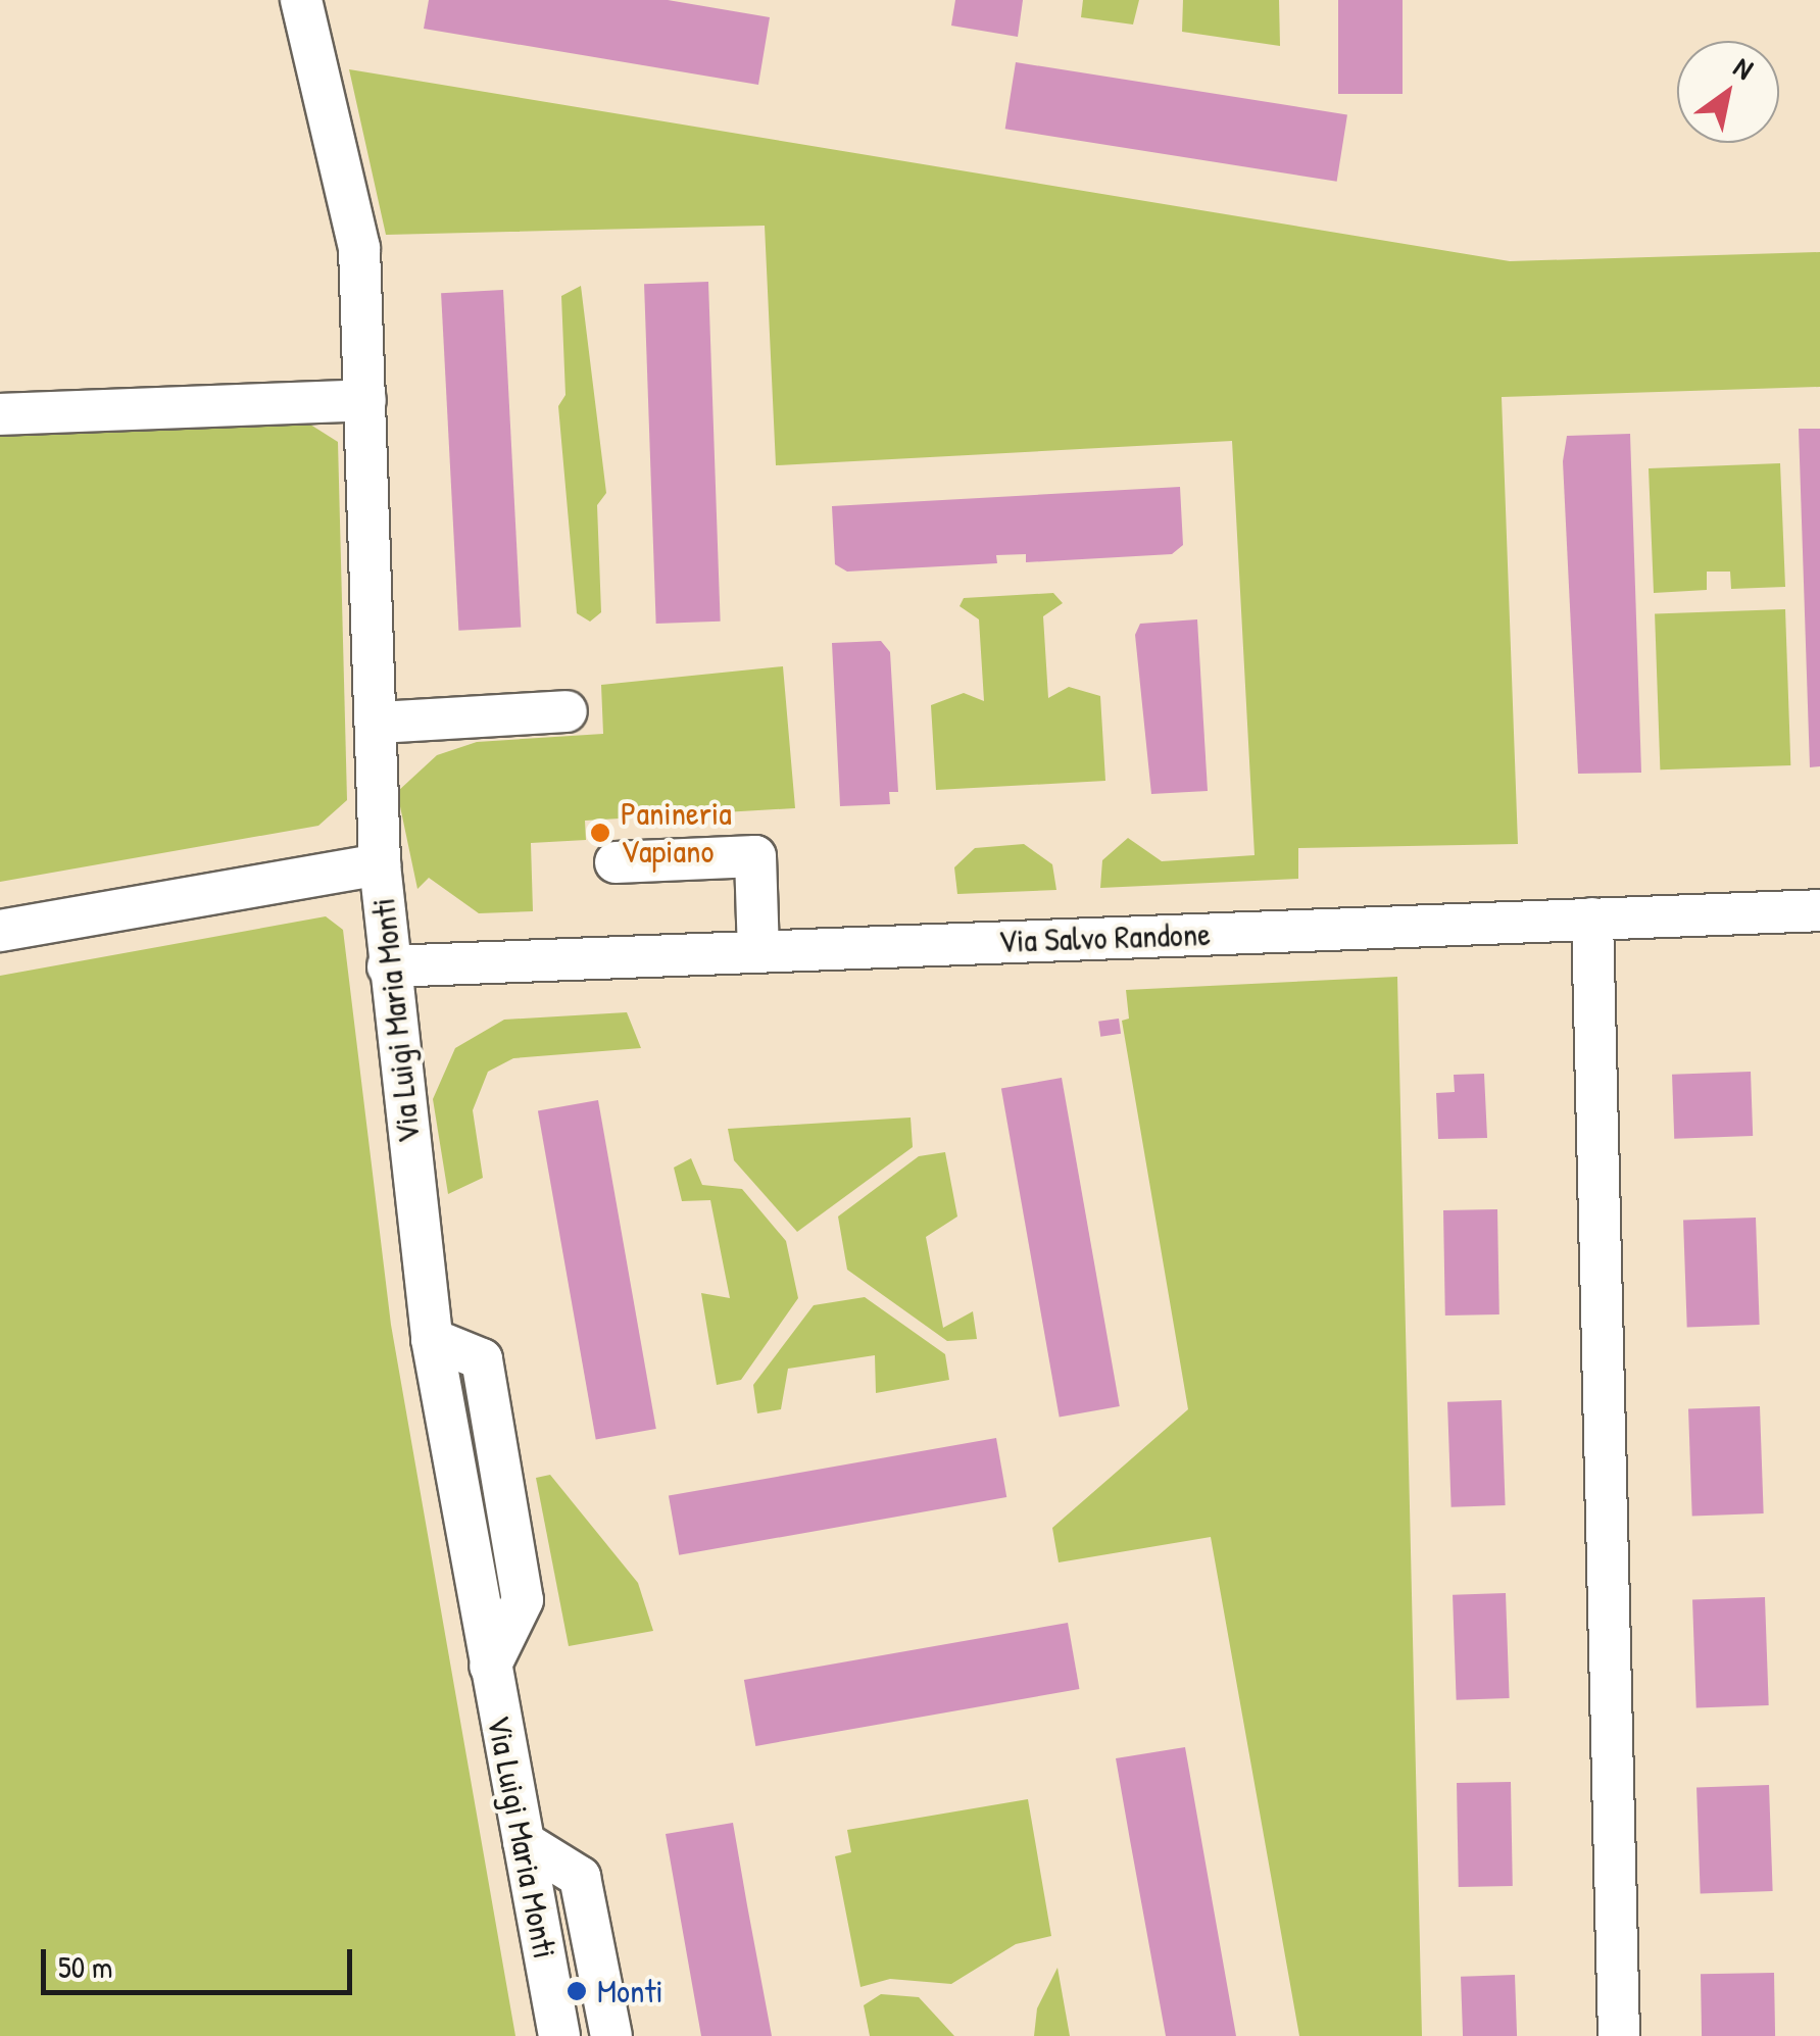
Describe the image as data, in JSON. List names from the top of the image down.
{
  "streets": {
    "street": ["Via Salvo Randone", "Via Luigi Maria Monti"]
  },
  "crossings": [
    ["Via Salvo Randone", "Via Luigi Maria Monti"]
  ],
  "places": ["Panineria Vapiano", "Monti"],
  "scale_bar": "50 m",
  "north": "top right"
}
